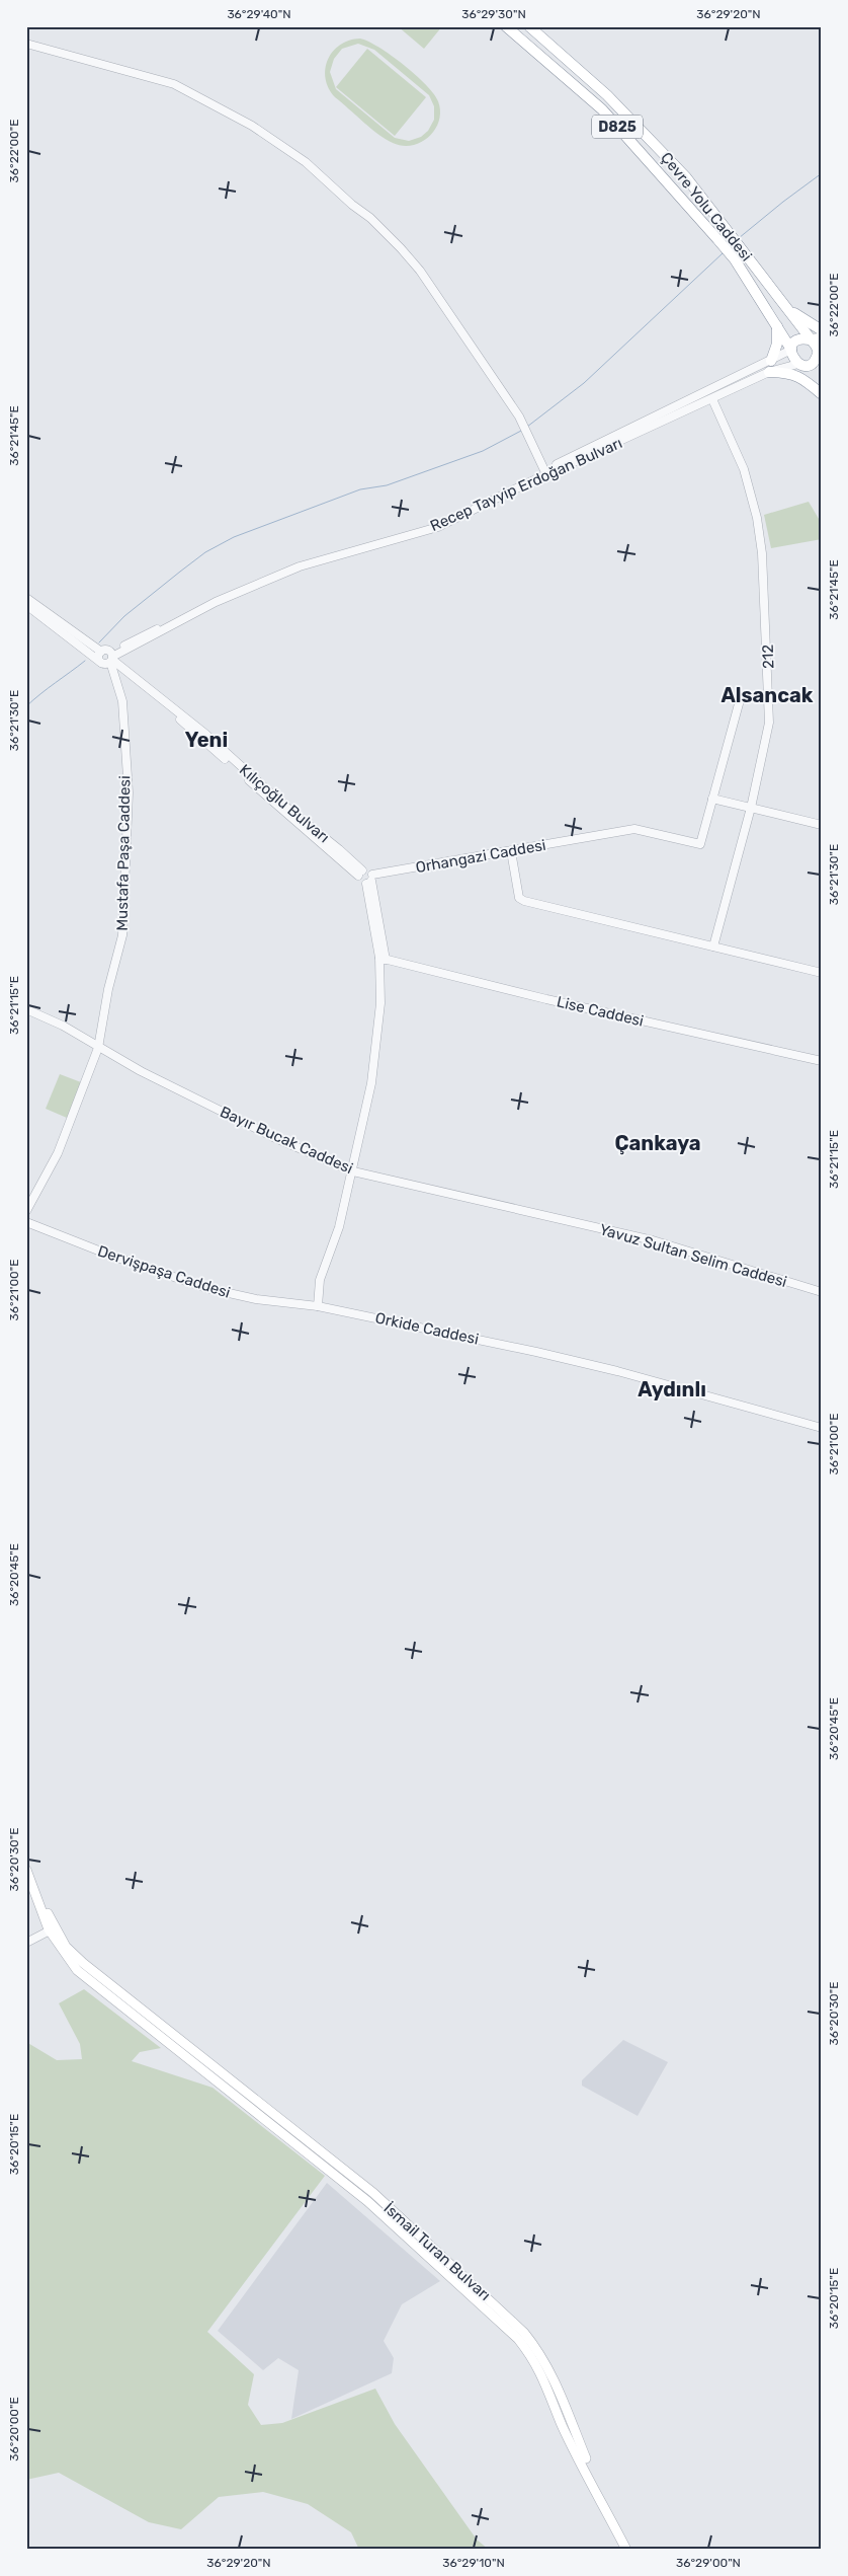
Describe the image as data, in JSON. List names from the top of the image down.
{
  "streets": {
    "highway": ["D825", "Çevre Yolu Caddesi"],
    "main road": ["İsmail Turan Bulvarı"],
    "street": [
      "Recep Tayyip Erdoğan Bulvarı",
      "212",
      "Kılıçoğlu Bulvarı",
      "Mustafa Paşa Caddesi",
      "Orhangazi Caddesi",
      "Lise Caddesi",
      "Bayır Bucak Caddesi",
      "Yavuz Sultan Selim Caddesi",
      "Dervişpaşa Caddesi",
      "Orkide Caddesi"
    ]
  },
  "crossings": [
    ["Çevre Yolu Caddesi", "Recep Tayyip Erdoğan Bulvarı"],
    ["Recep Tayyip Erdoğan Bulvarı", "212"],
    ["Recep Tayyip Erdoğan Bulvarı", "Kılıçoğlu Bulvarı"],
    ["Recep Tayyip Erdoğan Bulvarı", "Mustafa Paşa Caddesi"],
    ["Kılıçoğlu Bulvarı", "Mustafa Paşa Caddesi"],
    ["Mustafa Paşa Caddesi", "Bayır Bucak Caddesi"],
    ["Bayır Bucak Caddesi", "Yavuz Sultan Selim Caddesi"],
    ["Dervişpaşa Caddesi", "Orkide Caddesi"]
  ],
  "districts": [
    "Alsancak",
    "Yeni",
    "Çankaya",
    "Aydınlı"
  ],
  "coordinates": [
    "36°29'40\"N",
    "36°29'30\"N",
    "36°29'20\"N",
    "36°22'00\"E",
    "36°21'45\"E",
    "36°21'30\"E",
    "36°21'15\"E",
    "36°21'00\"E",
    "36°20'45\"E",
    "36°20'30\"E",
    "36°20'15\"E",
    "36°20'00\"E",
    "36°29'10\"N",
    "36°29'00\"N"
  ]
}
